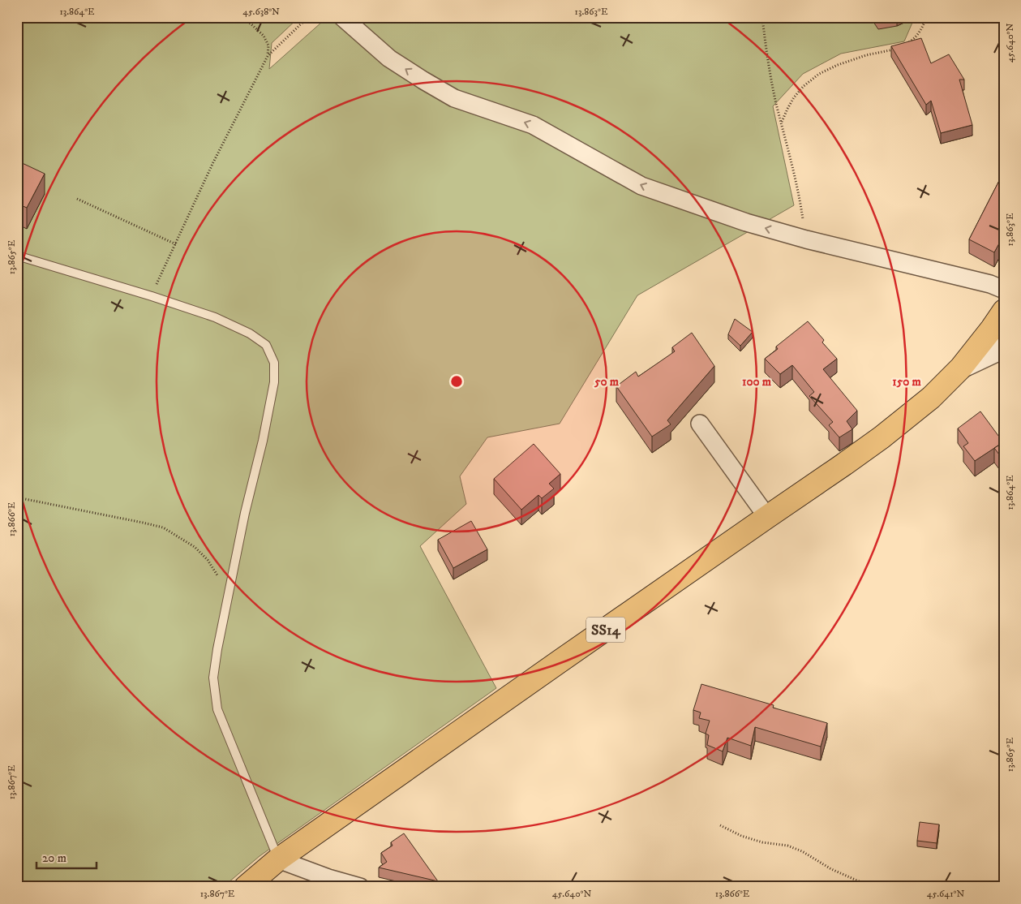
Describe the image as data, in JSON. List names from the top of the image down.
{
  "streets": {
    "main road": ["SS14"]
  },
  "scale_bar": "20 m",
  "coordinates": [
    "13.864°E",
    "45.638°N",
    "13.863°E",
    "45.640°N",
    "13.865°E",
    "13.866°E",
    "13.867°E",
    "45.641°N"
  ],
  "rings": ["50 m", "100 m", "150 m"]
}
